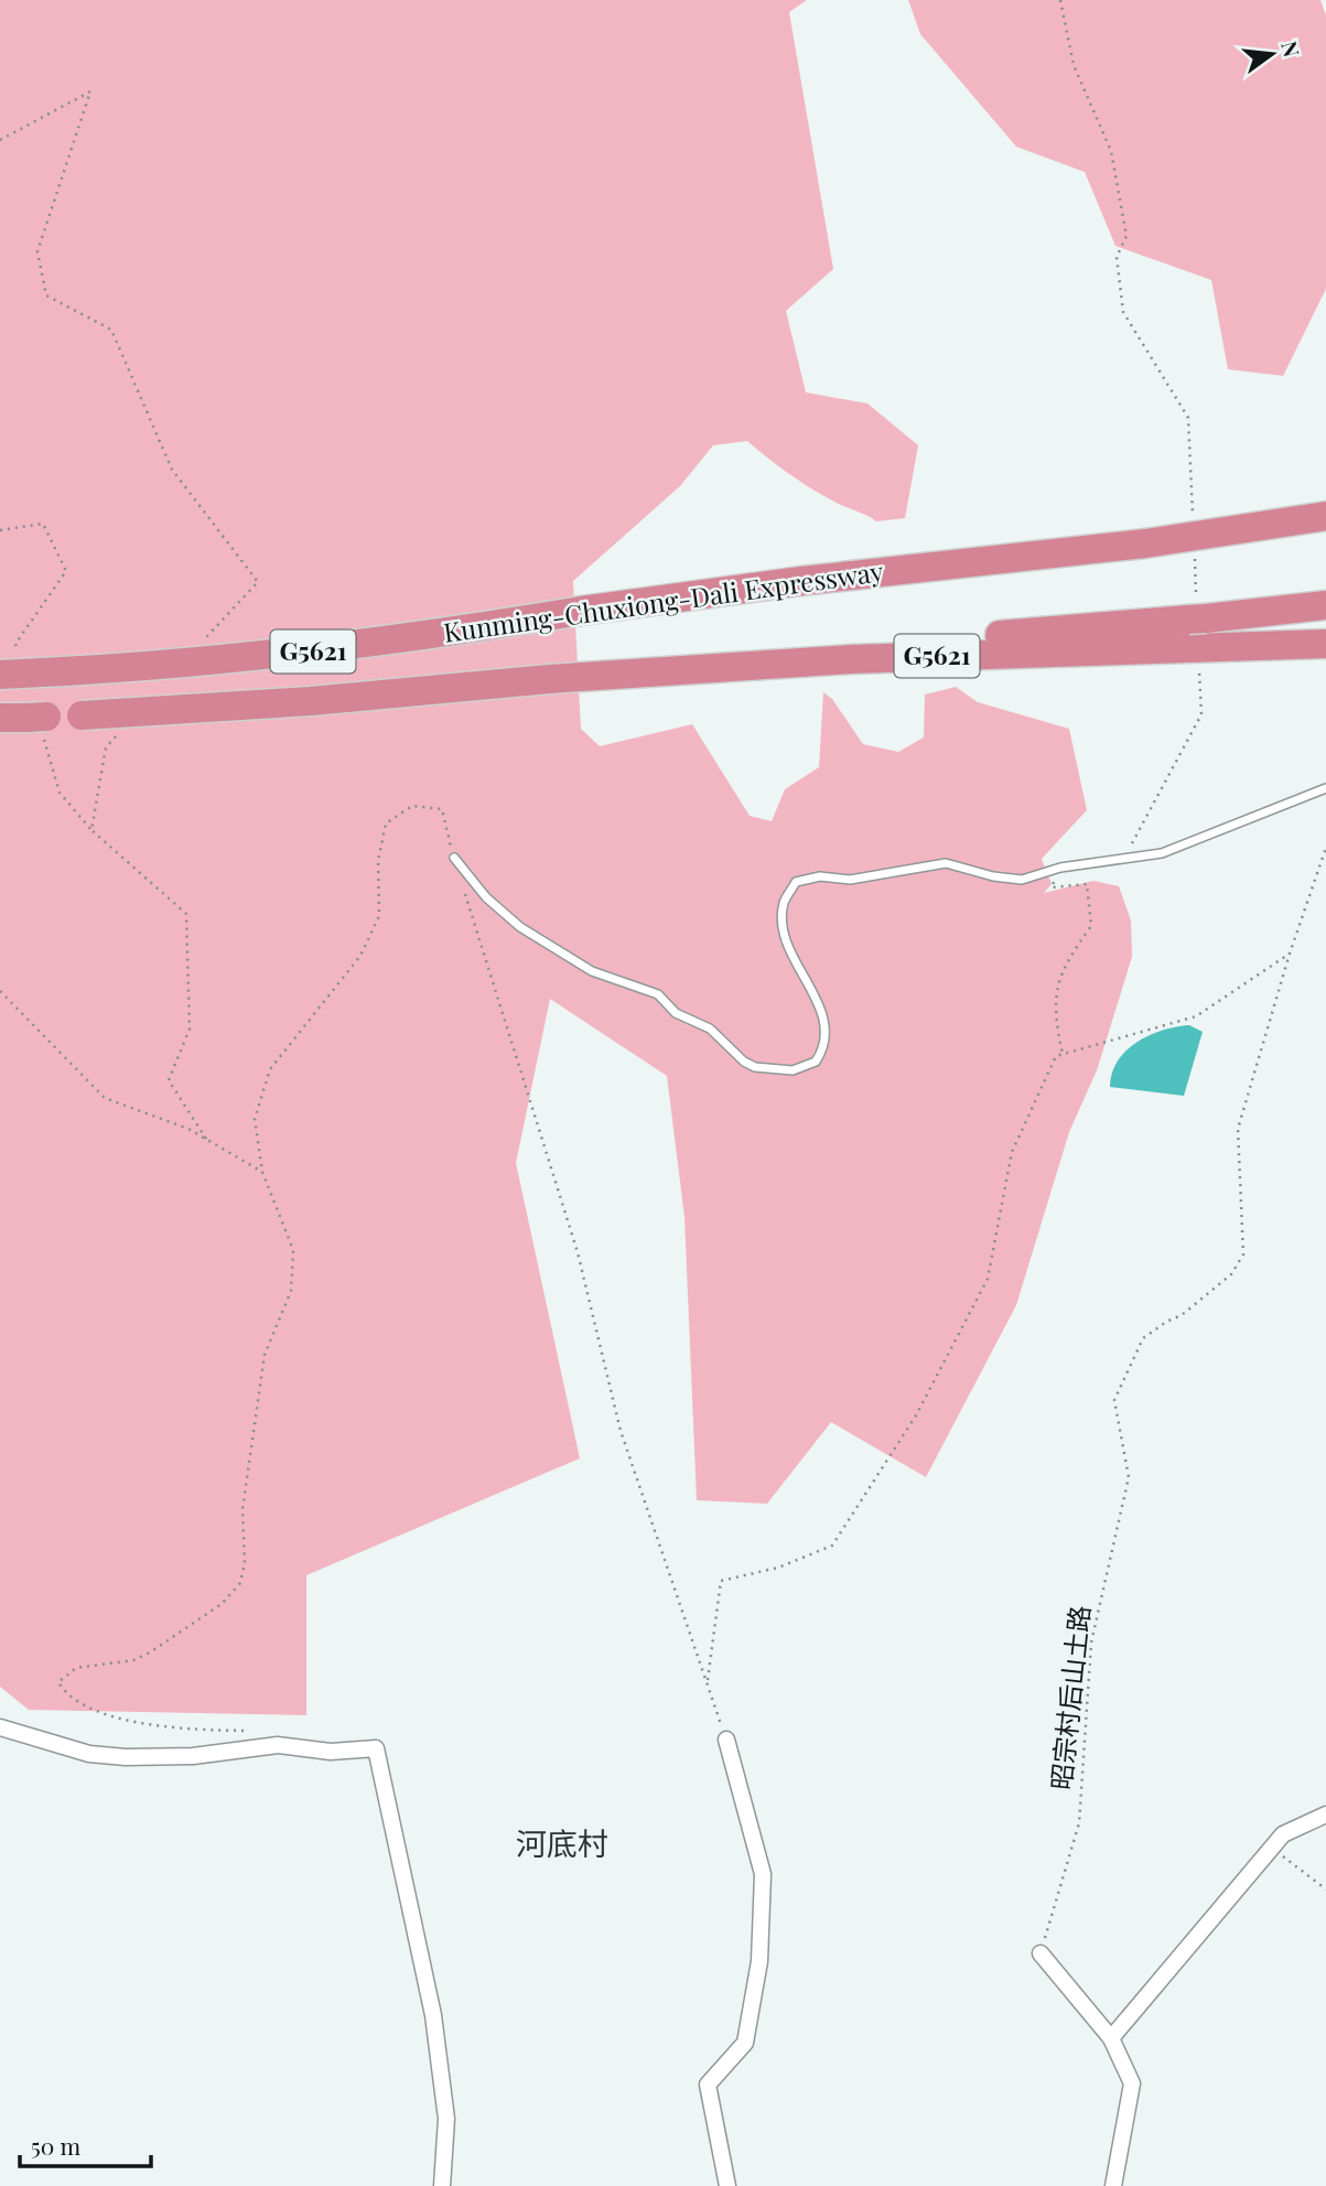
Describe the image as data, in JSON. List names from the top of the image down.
{
  "streets": {
    "highway": ["Kunming-Chuxiong-Dali Expressway", "G5621"],
    "path": ["昭宗村后山土路"]
  },
  "crossings": [
    ["Kunming-Chuxiong-Dali Expressway", "G5621"]
  ],
  "districts": ["河底村"],
  "scale_bar": "50 m",
  "north": "right"
}
